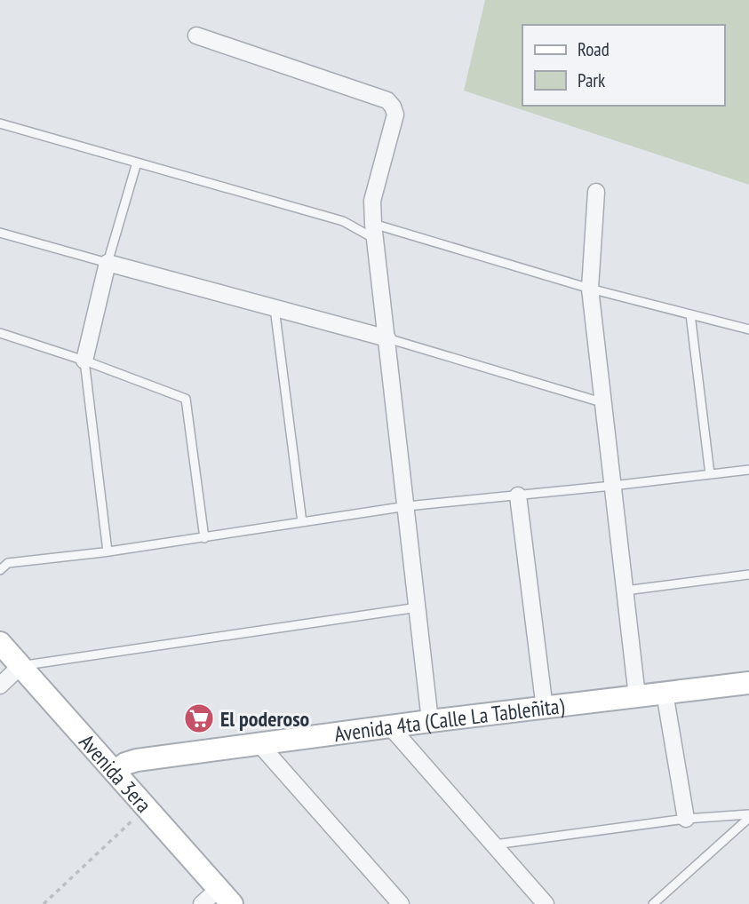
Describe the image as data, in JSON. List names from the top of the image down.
{
  "streets": {
    "street": ["Avenida 4ta (Calle La Tableñita)", "Avenida 3era"]
  },
  "crossings": [
    ["Avenida 4ta (Calle La Tableñita)", "Avenida 3era"]
  ],
  "places": {
    "supermarket": ["El poderoso"]
  },
  "legend": ["Road", "Park"]
}
